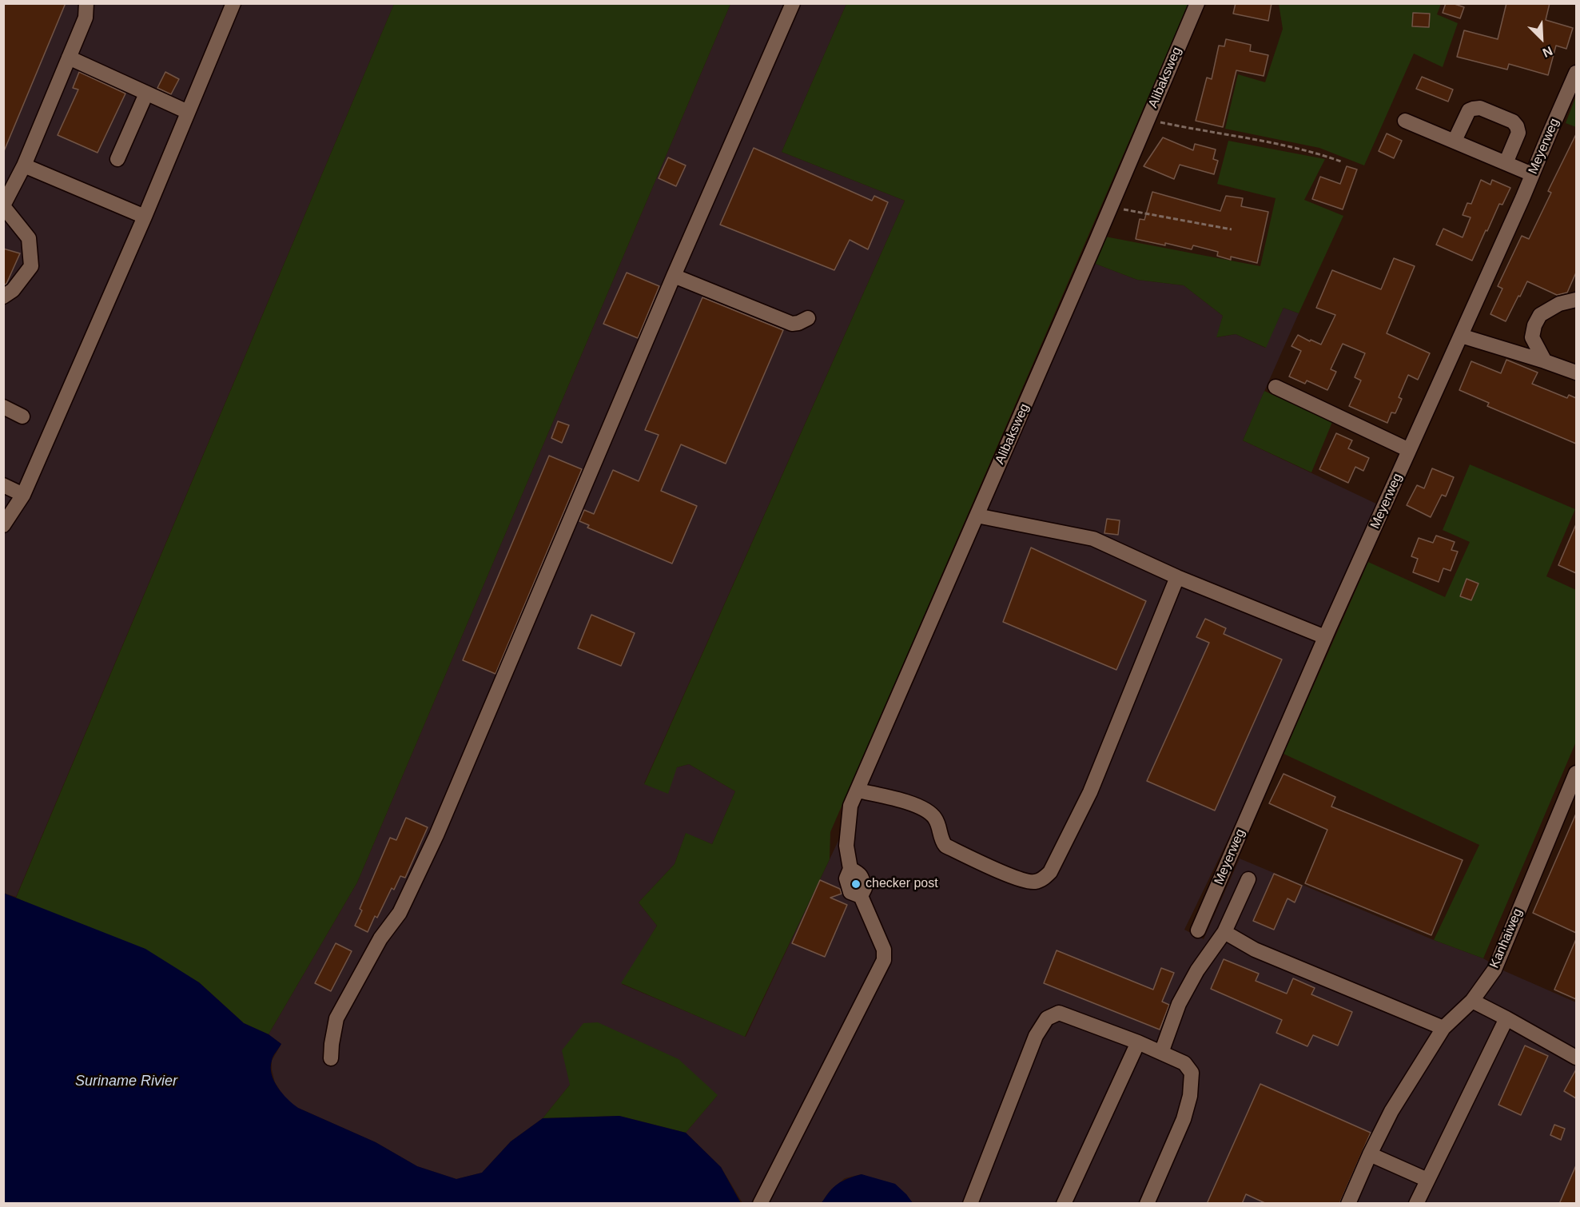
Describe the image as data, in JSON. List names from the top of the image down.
{
  "streets": {
    "street": ["Alibaksweg", "Meyerweg", "Kanhaiweg"]
  },
  "water": ["Suriname Rivier"],
  "places": ["checker post"],
  "north": "bottom right"
}
